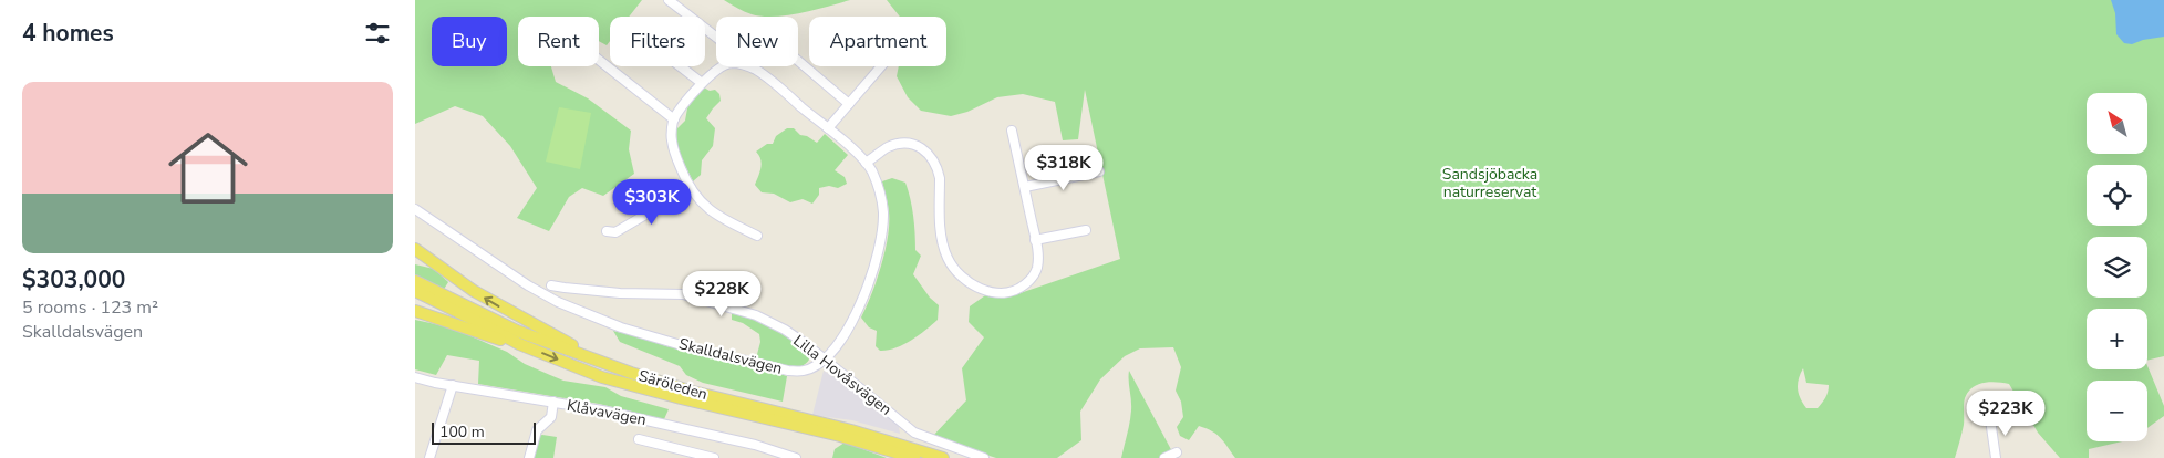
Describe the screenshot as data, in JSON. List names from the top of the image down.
{
  "streets": {
    "main road": ["Säröleden"],
    "street": ["Skalldalsvägen", "Lilla Hovåsvägen", "Klåvavägen"]
  },
  "crossings": [
    ["Skalldalsvägen", "Lilla Hovåsvägen"]
  ],
  "parks": ["Sandsjöbacka naturreservat"],
  "scale_bar": "100 m",
  "north": "top left",
  "page": {
    "heading": "4 homes",
    "chip": [
      "Buy",
      "Rent",
      "Filters",
      "New",
      "Apartment"
    ],
    "list": [
      {
        "name": "$303,000",
        "note": "5 rooms · 123 m² · Skalldalsvägen"
      }
    ],
    "map_buttons": ["+", "−"],
    "price": [
      "$318K",
      "$303K",
      "$228K",
      "$223K"
    ],
    "scale": "100 m"
  }
}
